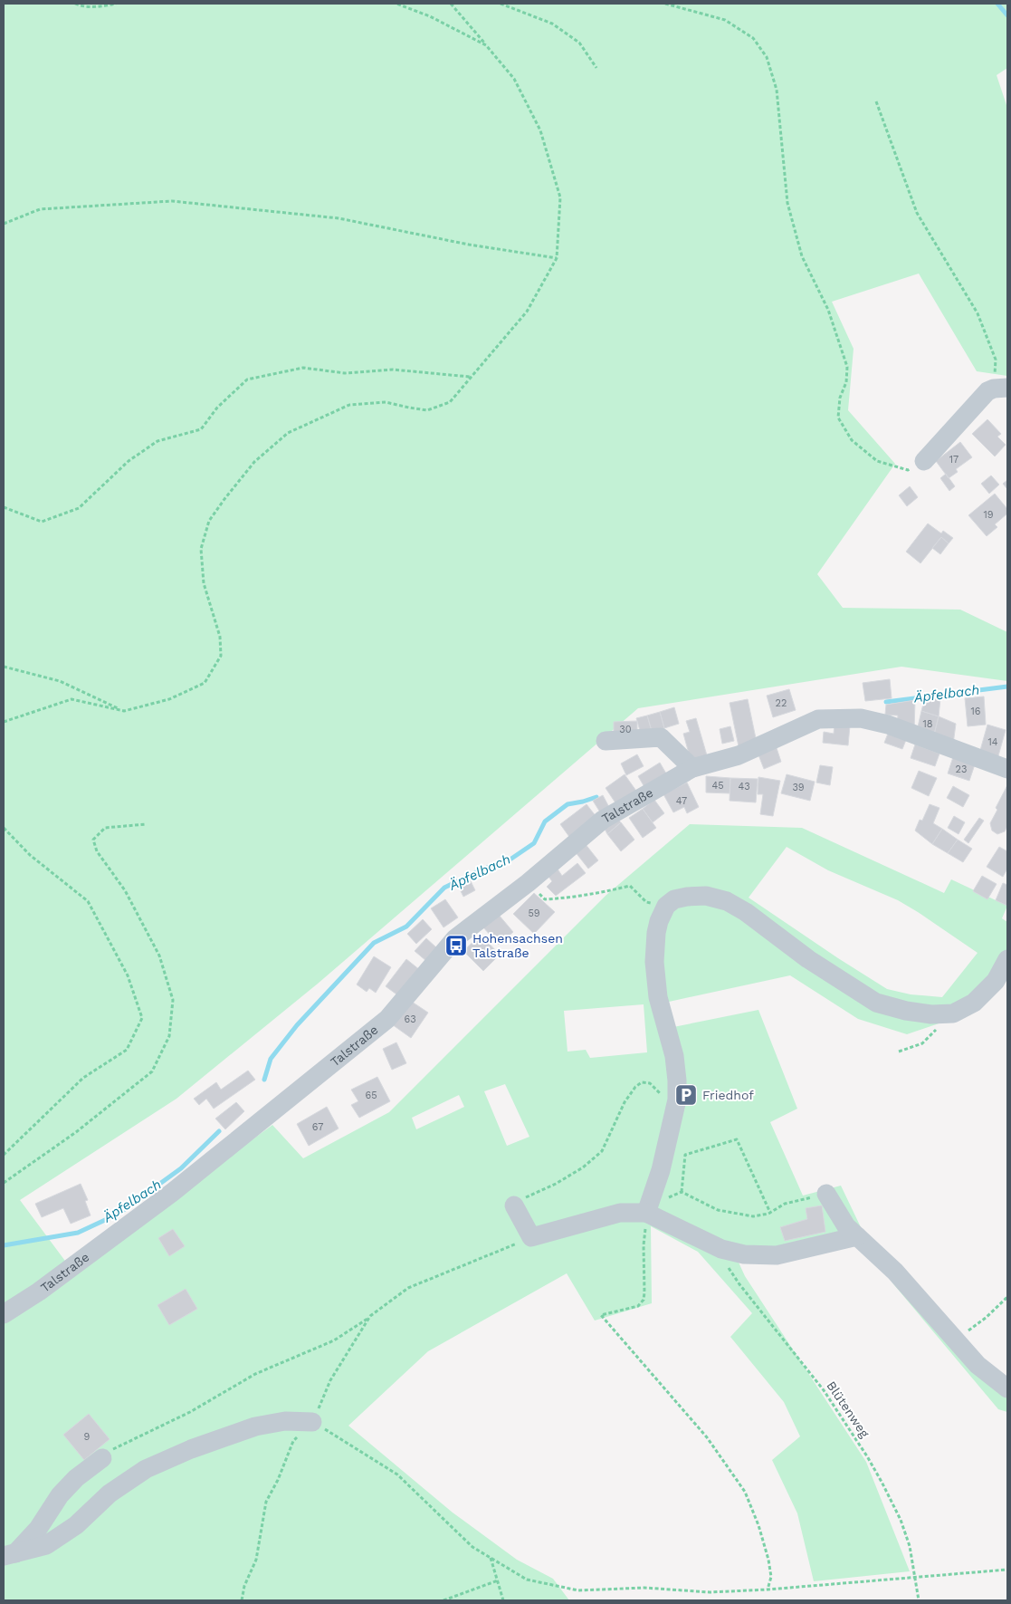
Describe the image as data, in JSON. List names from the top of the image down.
{
  "streets": {
    "street": ["Talstraße"],
    "path": ["Blütenweg"]
  },
  "water": ["Äpfelbach"],
  "places": {
    "bus stop": ["Hohensachsen Talstraße"],
    "parking": ["Friedhof"]
  },
  "house_numbers": [
    "17",
    "19",
    "22",
    "16",
    "18",
    "30",
    "14",
    "23",
    "45",
    "43",
    "39",
    "47",
    "59",
    "63",
    "65",
    "67",
    "9"
  ]
}
